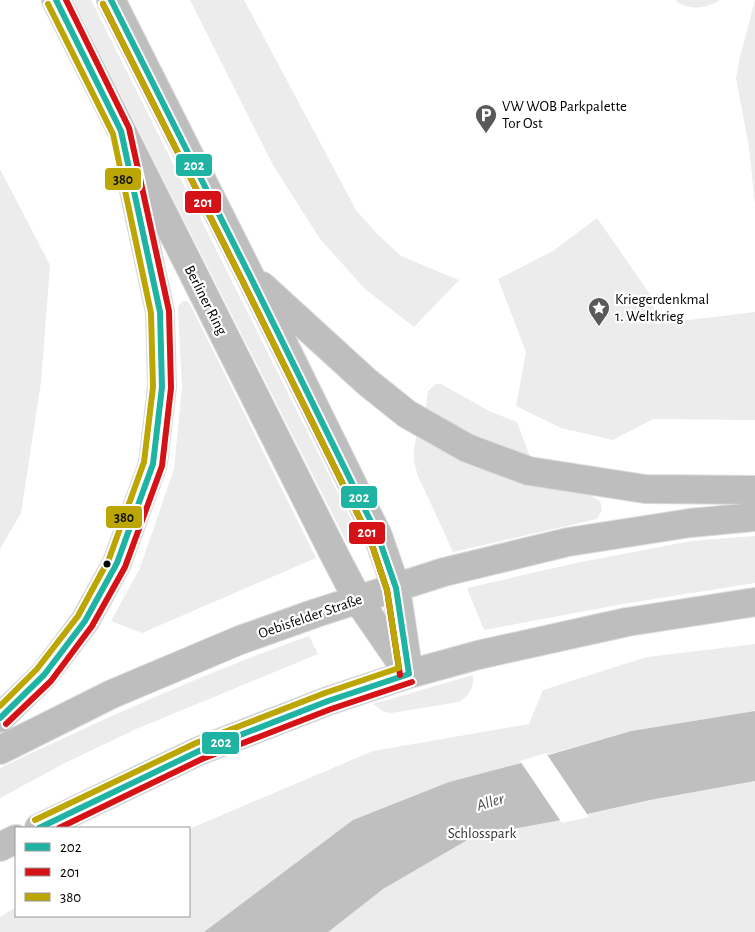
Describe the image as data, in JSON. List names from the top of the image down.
{
  "streets": {
    "main road": ["Berliner Ring", "Oebisfelder Straße"]
  },
  "crossings": [
    ["Berliner Ring", "Oebisfelder Straße"]
  ],
  "water": ["Aller"],
  "parks": ["Schlosspark"],
  "places": {
    "parking": ["VW WOB Parkpalette Tor Ost"],
    "place": ["Kriegerdenkmal 1. Weltkrieg"]
  },
  "lines": ["transit line 202", "transit line 201", "transit line 380"],
  "legend": ["202", "201", "380"]
}
